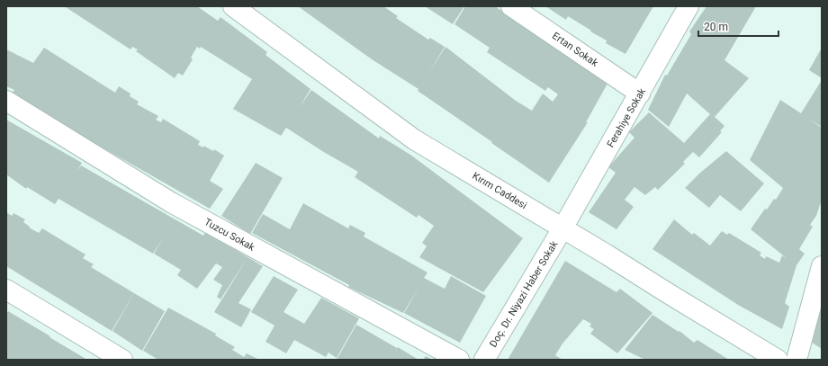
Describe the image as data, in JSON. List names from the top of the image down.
{
  "streets": {
    "street": [
      "Ertan Sokak",
      "Ferahiye Sokak",
      "Kırım Caddesi",
      "Tuzcu Sokak",
      "Doç. Dr. Niyazi Haber Sokak"
    ]
  },
  "crossings": [
    ["Ertan Sokak", "Ferahiye Sokak"],
    ["Ferahiye Sokak", "Kırım Caddesi"],
    ["Ferahiye Sokak", "Doç. Dr. Niyazi Haber Sokak"],
    ["Kırım Caddesi", "Doç. Dr. Niyazi Haber Sokak"]
  ],
  "scale_bar": "20 m"
}
